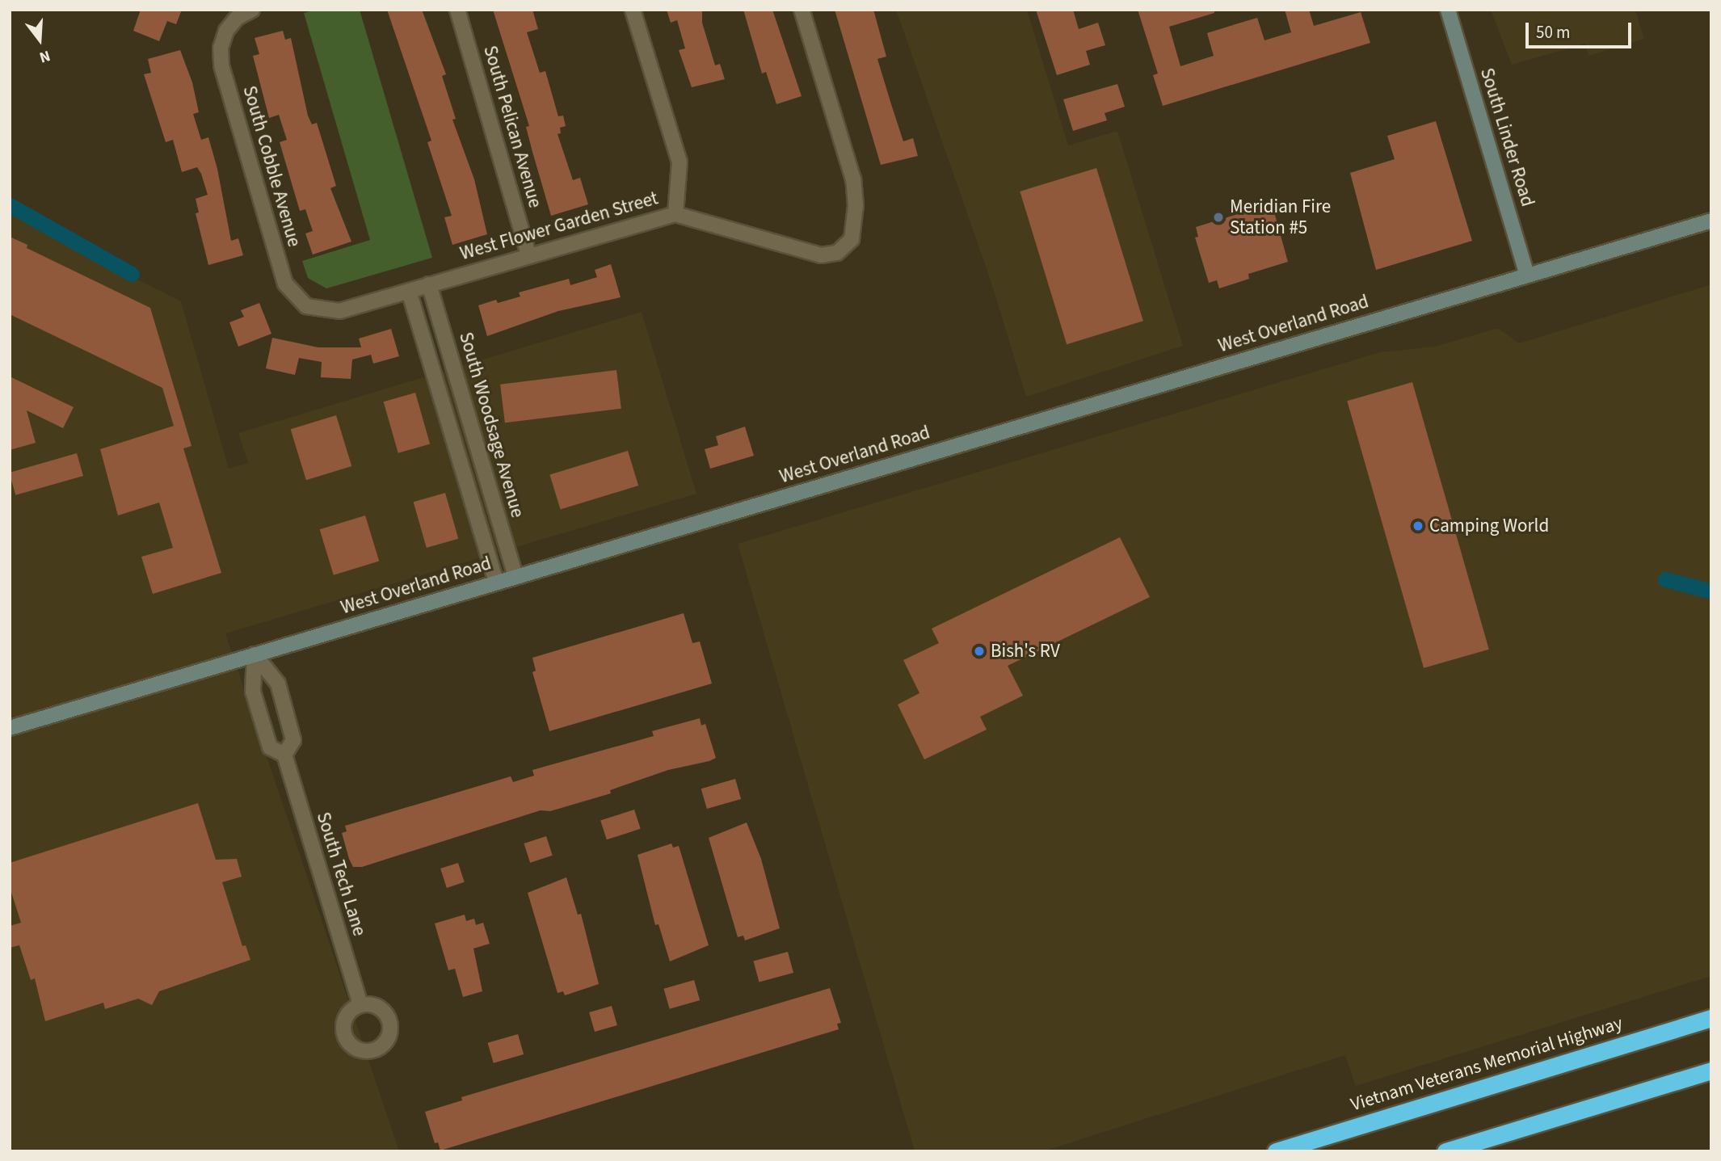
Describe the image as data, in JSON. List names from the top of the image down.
{
  "streets": {
    "highway": ["Vietnam Veterans Memorial Highway"],
    "street": [
      "South Pelican Avenue",
      "South Linder Road",
      "South Cobble Avenue",
      "West Flower Garden Street",
      "West Overland Road",
      "South Woodsage Avenue",
      "South Tech Lane"
    ]
  },
  "crossings": [
    ["South Pelican Avenue", "West Flower Garden Street"],
    ["South Linder Road", "West Overland Road"],
    ["South Cobble Avenue", "West Flower Garden Street"],
    ["West Flower Garden Street", "South Woodsage Avenue"],
    ["West Overland Road", "South Woodsage Avenue"],
    ["West Overland Road", "South Tech Lane"]
  ],
  "places": ["Meridian Fire Station #5", "Camping World", "Bish's RV"],
  "scale_bar": "50 m",
  "north": "bottom"
}
